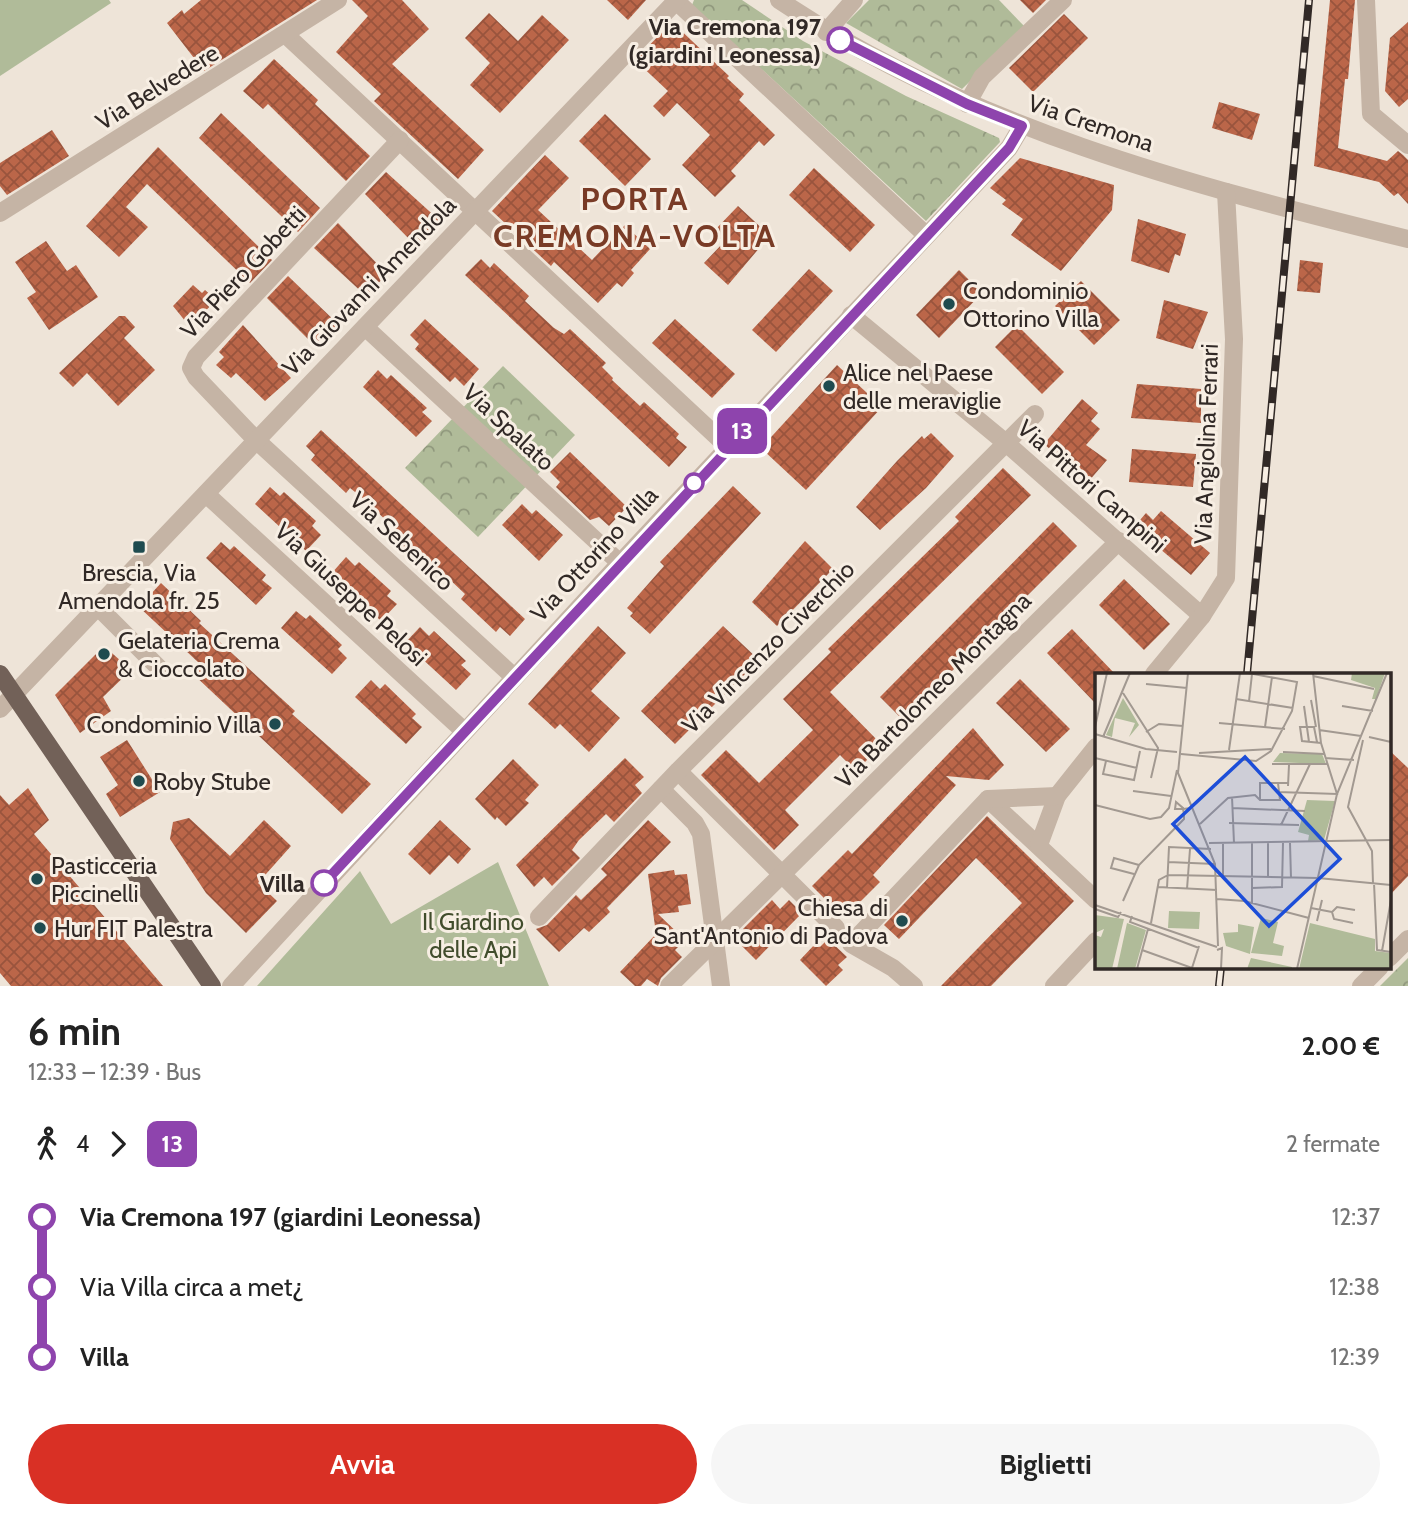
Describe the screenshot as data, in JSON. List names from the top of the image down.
{
  "streets": {
    "street": [
      "Via Belvedere",
      "Via Cremona",
      "Via Piero Gobetti",
      "Via Giovanni Amendola",
      "Via Spalato",
      "Via Angiolina Ferrari",
      "Via Pittori Campini",
      "Via Sebenico",
      "Via Ottorino Villa",
      "Via Giuseppe Pelosi",
      "Via Vincenzo Civerchio",
      "Via Bartolomeo Montagna"
    ]
  },
  "crossings": [
    ["Via Cremona", "Via Angiolina Ferrari"],
    ["Via Cremona", "Via Ottorino Villa"],
    ["Via Piero Gobetti", "Via Giovanni Amendola"],
    ["Via Piero Gobetti", "Via Sebenico"],
    ["Via Giovanni Amendola", "Via Spalato"],
    ["Via Giovanni Amendola", "Via Sebenico"],
    ["Via Giovanni Amendola", "Via Giuseppe Pelosi"],
    ["Via Spalato", "Via Ottorino Villa"],
    ["Via Angiolina Ferrari", "Via Pittori Campini"],
    ["Via Pittori Campini", "Via Ottorino Villa"],
    ["Via Pittori Campini", "Via Vincenzo Civerchio"],
    ["Via Pittori Campini", "Via Bartolomeo Montagna"],
    ["Via Sebenico", "Via Ottorino Villa"],
    ["Via Ottorino Villa", "Via Giuseppe Pelosi"]
  ],
  "districts": ["PORTA CREMONA-VOLTA"],
  "parks": ["Il Giardino delle Api"],
  "places": {
    "other": [
      "Via Cremona 197 (giardini Leonessa)",
      "Condominio Ottorino Villa",
      "Alice nel Paese delle meraviglie",
      "Gelateria Crema & Cioccolato",
      "Condominio Villa",
      "Roby Stube",
      "Pasticceria Piccinelli",
      "Villa",
      "Chiesa di Sant'Antonio di Padova",
      "Hur FIT Palestra"
    ],
    "transit": ["Brescia, Via Amendola fr. 25"]
  },
  "lines": ["bus line 13"],
  "page": {
    "on_map": "13",
    "heading": ["6 min", "12:33 – 12:39 · Bus", "2.00 €"],
    "legs": ["4", "13", "2 fermate"],
    "list": [
      {
        "name": "Via Cremona 197 (giardini Leonessa)",
        "value": "12:37"
      },
      {
        "name": "Via Villa circa a met¿",
        "value": "12:38"
      },
      {
        "name": "Villa",
        "value": "12:39"
      }
    ],
    "buttons": ["Avvia", "Biglietti"]
  }
}
